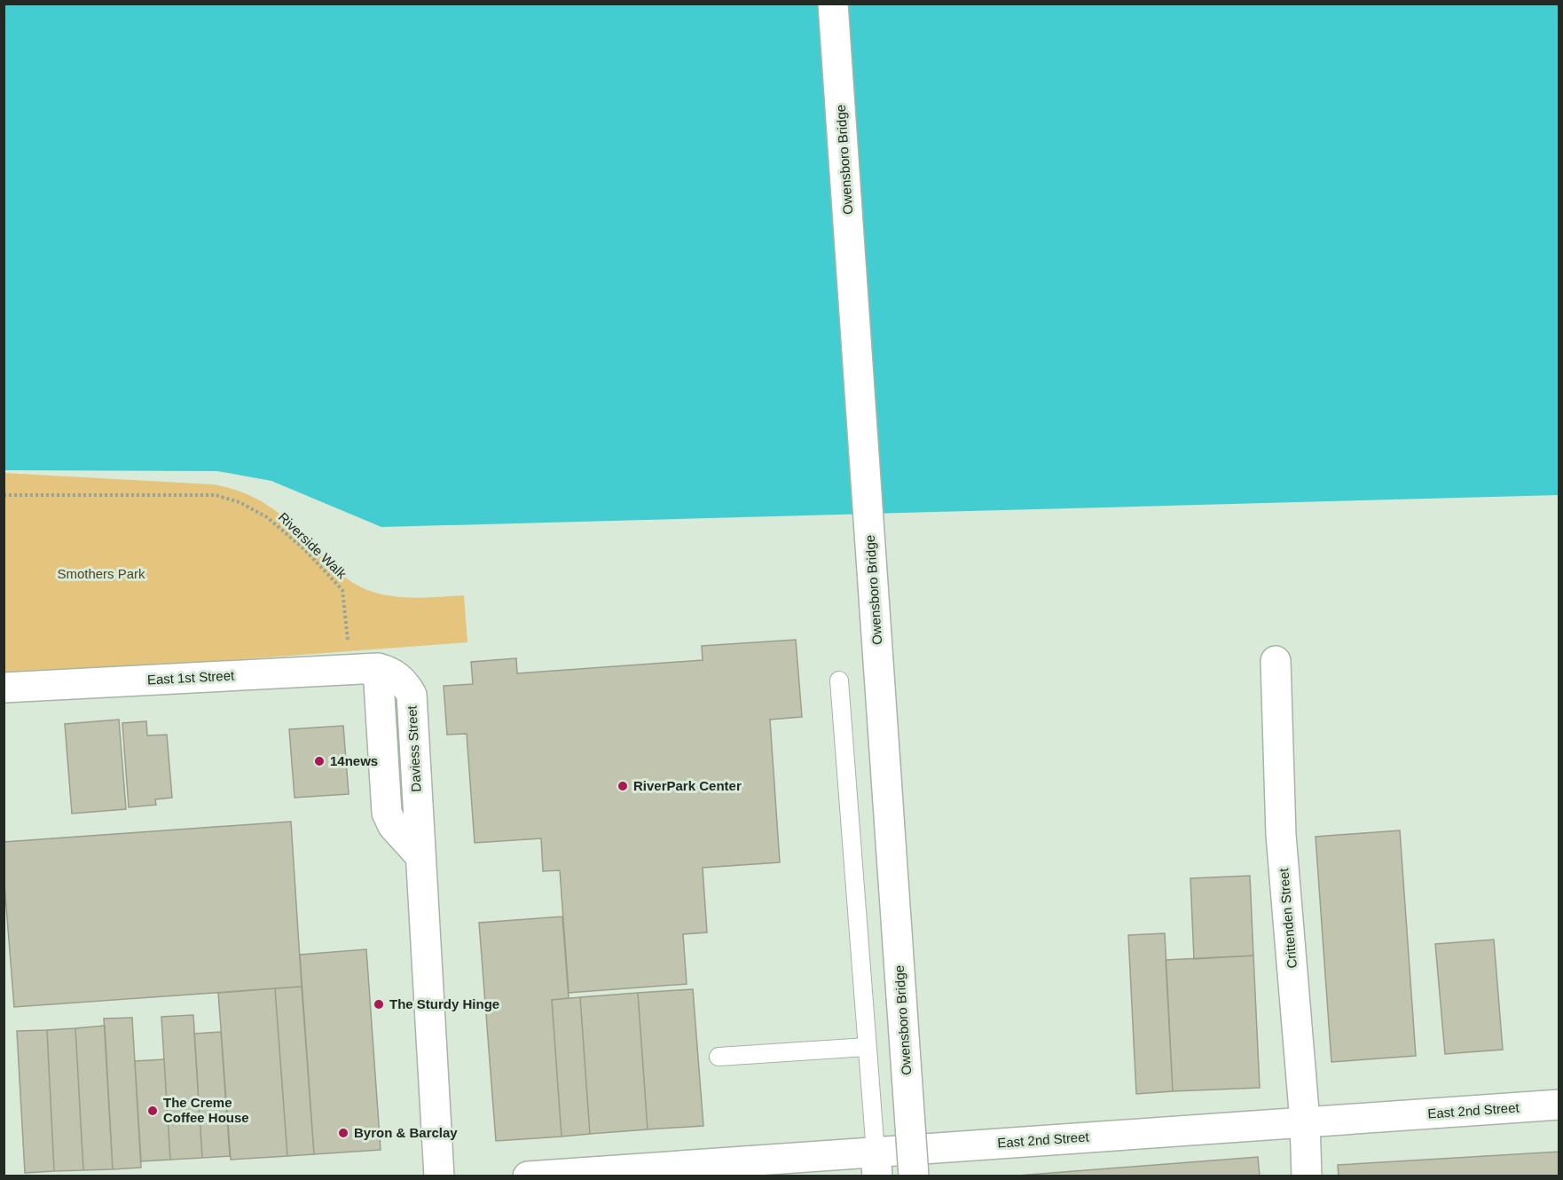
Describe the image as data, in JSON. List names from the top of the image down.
{
  "streets": {
    "main road": [
      "Owensboro Bridge",
      "East 1st Street",
      "Crittenden Street",
      "East 2nd Street"
    ],
    "path": ["Riverside Walk"]
  },
  "crossings": [
    ["Crittenden Street", "East 2nd Street"]
  ],
  "parks": ["Smothers Park"],
  "places": [
    "14news",
    "RiverPark Center",
    "The Sturdy Hinge",
    "The Creme Coffee House",
    "Byron & Barclay"
  ]
}
